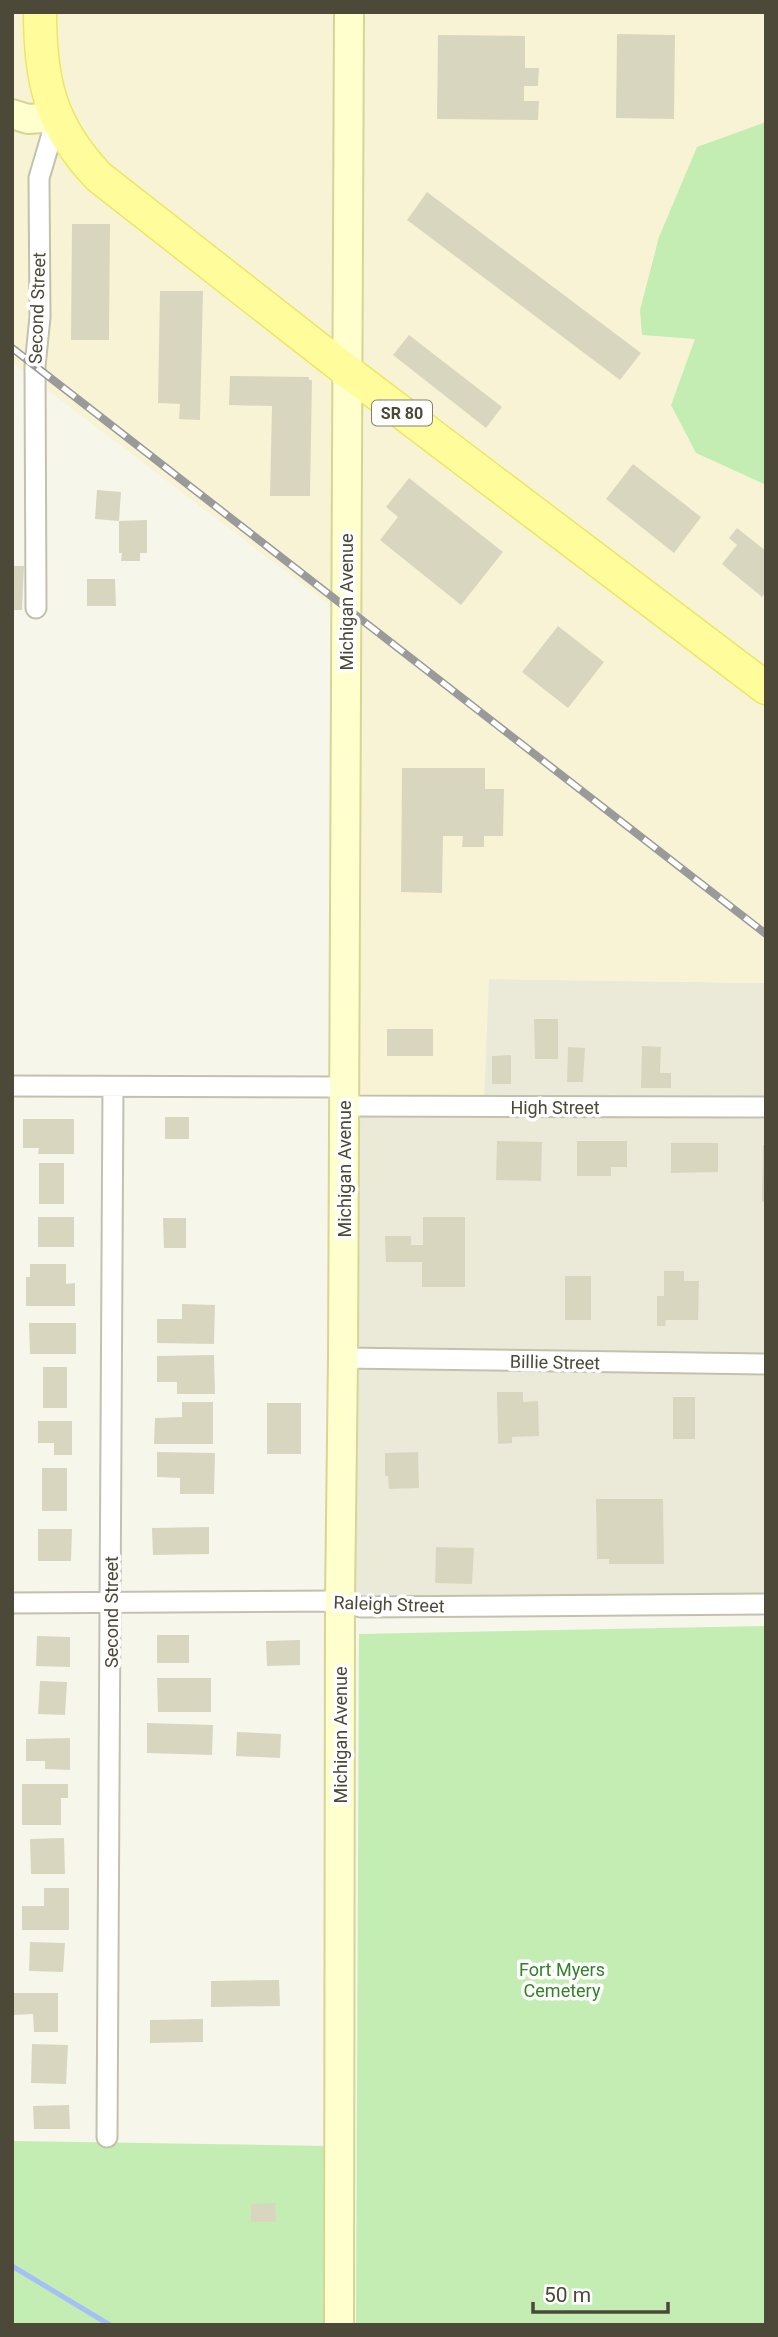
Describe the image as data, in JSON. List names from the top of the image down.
{
  "streets": {
    "main road": ["SR 80"],
    "street": [
      "Second Street",
      "Michigan Avenue",
      "High Street",
      "Billie Street",
      "Raleigh Street"
    ]
  },
  "crossings": [
    ["Second Street", "SR 80"],
    ["Second Street", "High Street"],
    ["Second Street", "Raleigh Street"],
    ["SR 80", "Michigan Avenue"],
    ["Michigan Avenue", "High Street"],
    ["Michigan Avenue", "Billie Street"],
    ["Michigan Avenue", "Raleigh Street"]
  ],
  "parks": ["Fort Myers Cemetery"],
  "scale_bar": "50 m"
}
